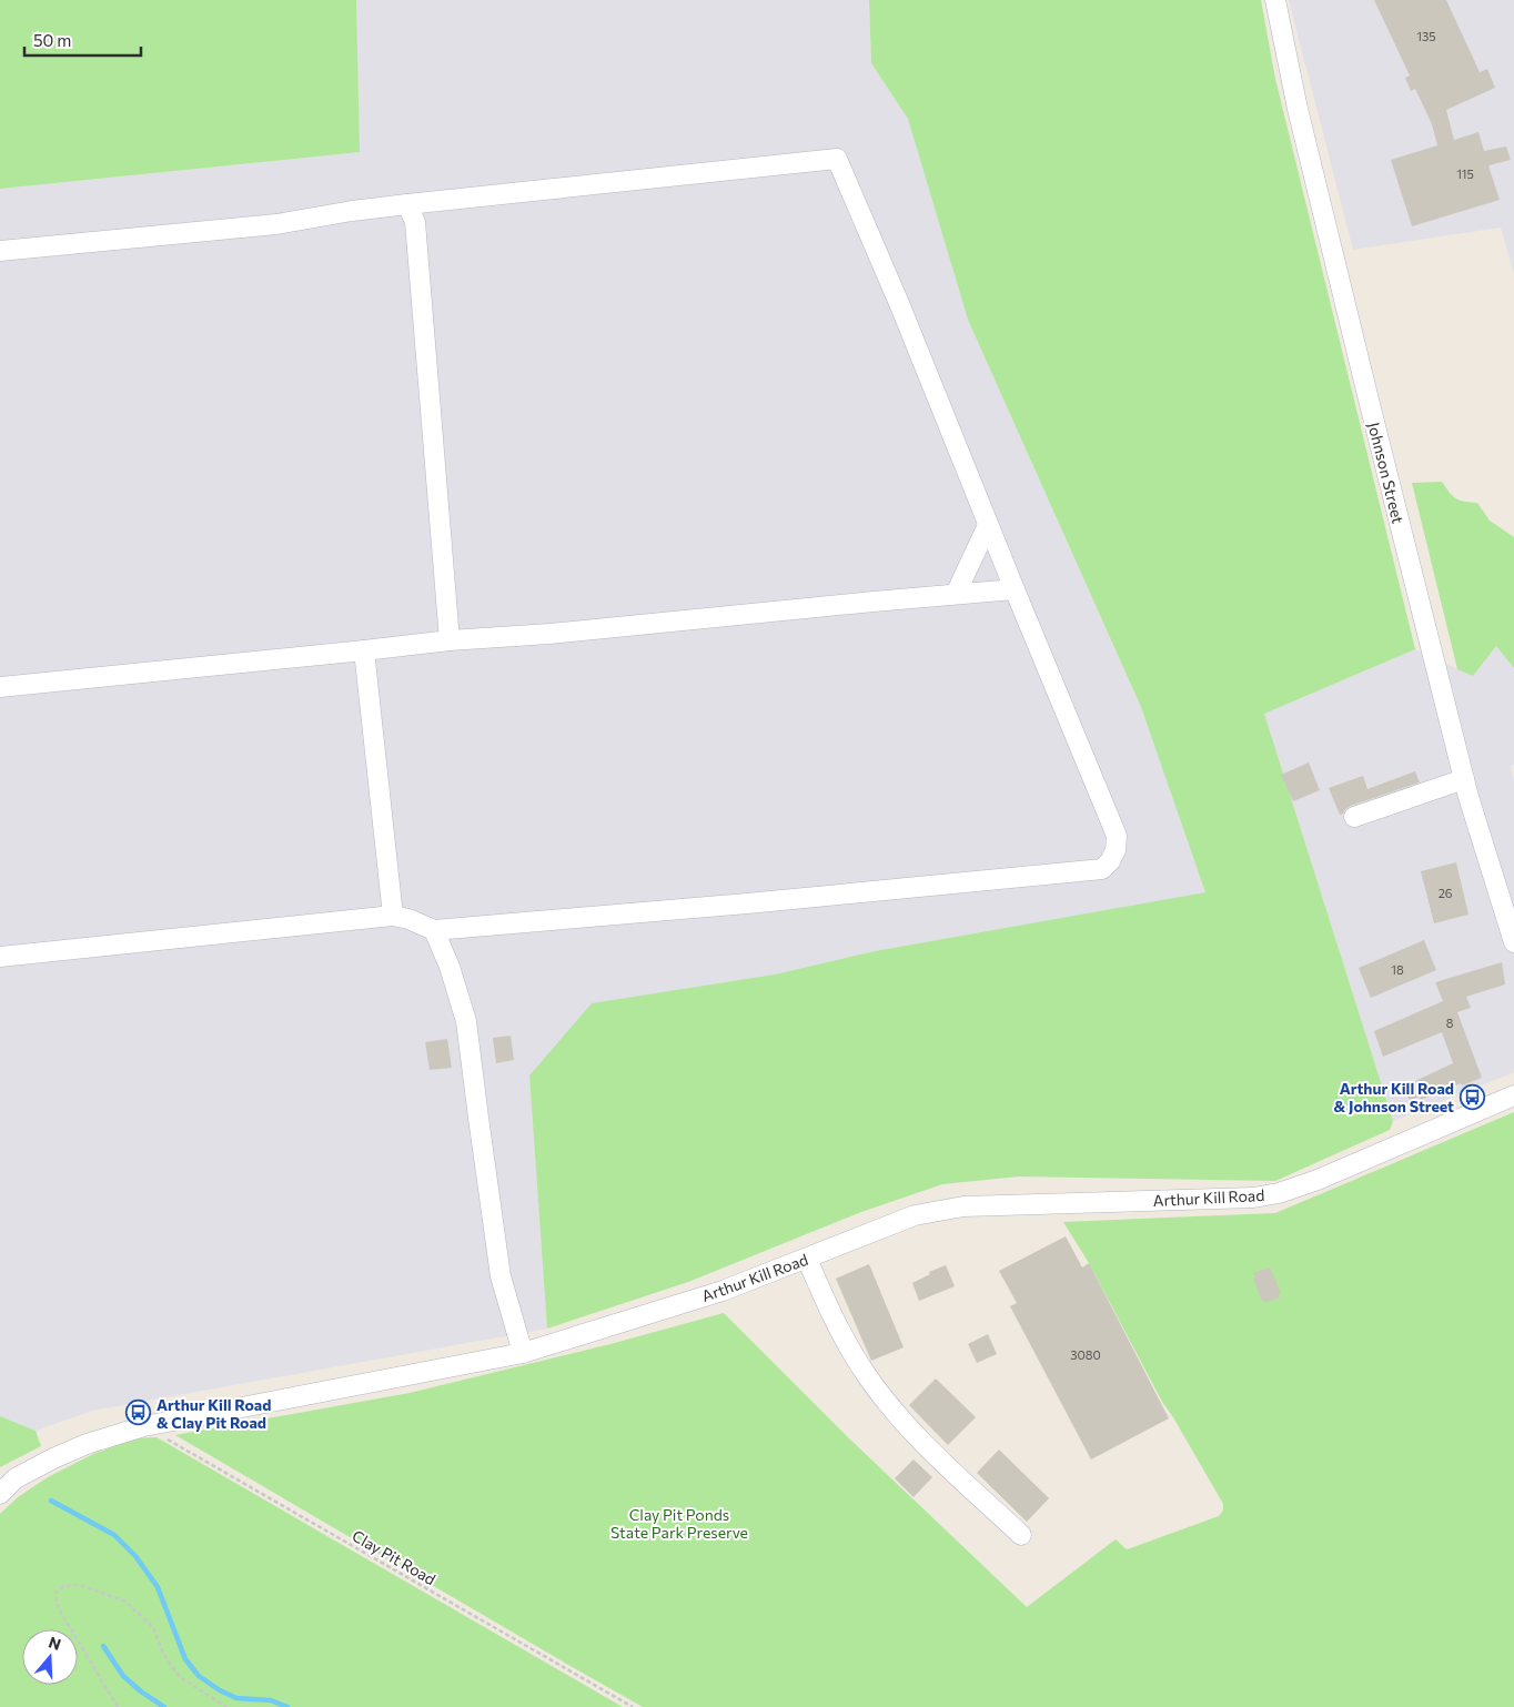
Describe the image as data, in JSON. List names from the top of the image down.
{
  "streets": {
    "street": ["Johnson Street", "Arthur Kill Road"],
    "path": ["Clay Pit Road"]
  },
  "crossings": [
    ["Arthur Kill Road", "Clay Pit Road"]
  ],
  "parks": ["Clay Pit Ponds State Park Preserve"],
  "places": {
    "bus stop": ["Arthur Kill Road & Johnson Street", "Arthur Kill Road & Clay Pit Road"]
  },
  "house_numbers": [
    "135",
    "115",
    "26",
    "18",
    "8",
    "3080"
  ],
  "scale_bar": "50 m",
  "north": "top"
}
